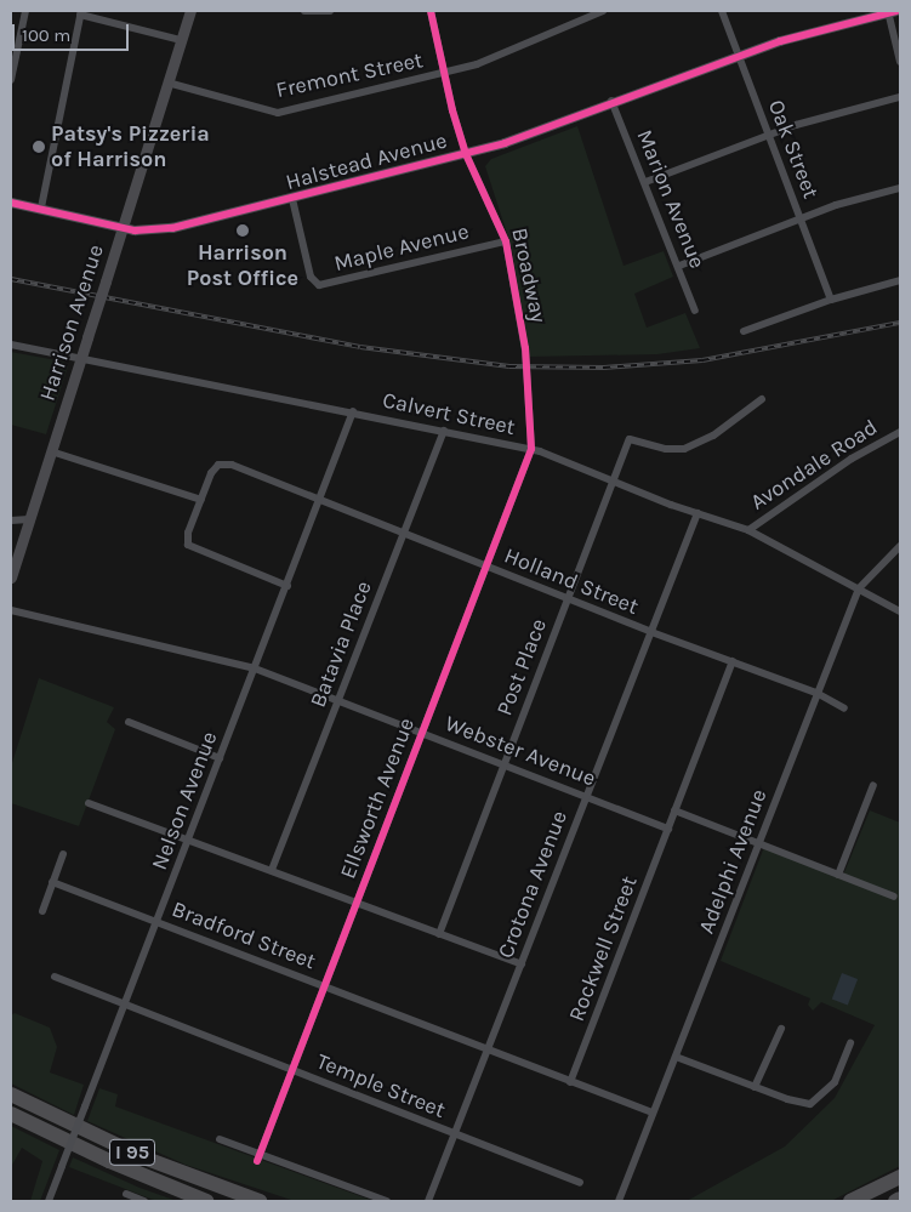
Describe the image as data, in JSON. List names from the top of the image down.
{
  "streets": {
    "highway": ["I 95"],
    "main road": ["Harrison Avenue"],
    "street": [
      "Fremont Street",
      "Oak Street",
      "Halstead Avenue",
      "Marion Avenue",
      "Maple Avenue",
      "Broadway",
      "Calvert Street",
      "Avondale Road",
      "Holland Street",
      "Batavia Place",
      "Post Place",
      "Webster Avenue",
      "Ellsworth Avenue",
      "Nelson Avenue",
      "Adelphi Avenue",
      "Crotona Avenue",
      "Bradford Street",
      "Rockwell Street",
      "Temple Street"
    ]
  },
  "crossings": [
    ["Fremont Street", "Broadway"],
    ["Fremont Street", "Harrison Avenue"],
    ["Oak Street", "Halstead Avenue"],
    ["Halstead Avenue", "Marion Avenue"],
    ["Halstead Avenue", "Maple Avenue"],
    ["Halstead Avenue", "Broadway"],
    ["Halstead Avenue", "Harrison Avenue"],
    ["Maple Avenue", "Broadway"],
    ["Broadway", "Calvert Street"],
    ["Broadway", "Ellsworth Avenue"],
    ["Harrison Avenue", "Calvert Street"],
    ["Calvert Street", "Avondale Road"],
    ["Calvert Street", "Batavia Place"],
    ["Calvert Street", "Post Place"],
    ["Calvert Street", "Ellsworth Avenue"],
    ["Calvert Street", "Nelson Avenue"],
    ["Calvert Street", "Adelphi Avenue"],
    ["Calvert Street", "Crotona Avenue"],
    ["Holland Street", "Batavia Place"],
    ["Holland Street", "Post Place"],
    ["Holland Street", "Ellsworth Avenue"],
    ["Holland Street", "Nelson Avenue"],
    ["Holland Street", "Adelphi Avenue"],
    ["Holland Street", "Crotona Avenue"],
    ["Batavia Place", "Webster Avenue"],
    ["Post Place", "Webster Avenue"],
    ["Webster Avenue", "Ellsworth Avenue"],
    ["Webster Avenue", "Nelson Avenue"],
    ["Webster Avenue", "Crotona Avenue"],
    ["Webster Avenue", "Rockwell Street"],
    ["Ellsworth Avenue", "Bradford Street"],
    ["Ellsworth Avenue", "Temple Street"],
    ["Nelson Avenue", "Bradford Street"],
    ["Nelson Avenue", "Temple Street"],
    ["Adelphi Avenue", "Bradford Street"],
    ["Crotona Avenue", "Bradford Street"],
    ["Crotona Avenue", "Temple Street"],
    ["Bradford Street", "Rockwell Street"]
  ],
  "places": ["Patsy's Pizzeria of Harrison", "Harrison Post Office"],
  "scale_bar": "100 m"
}
